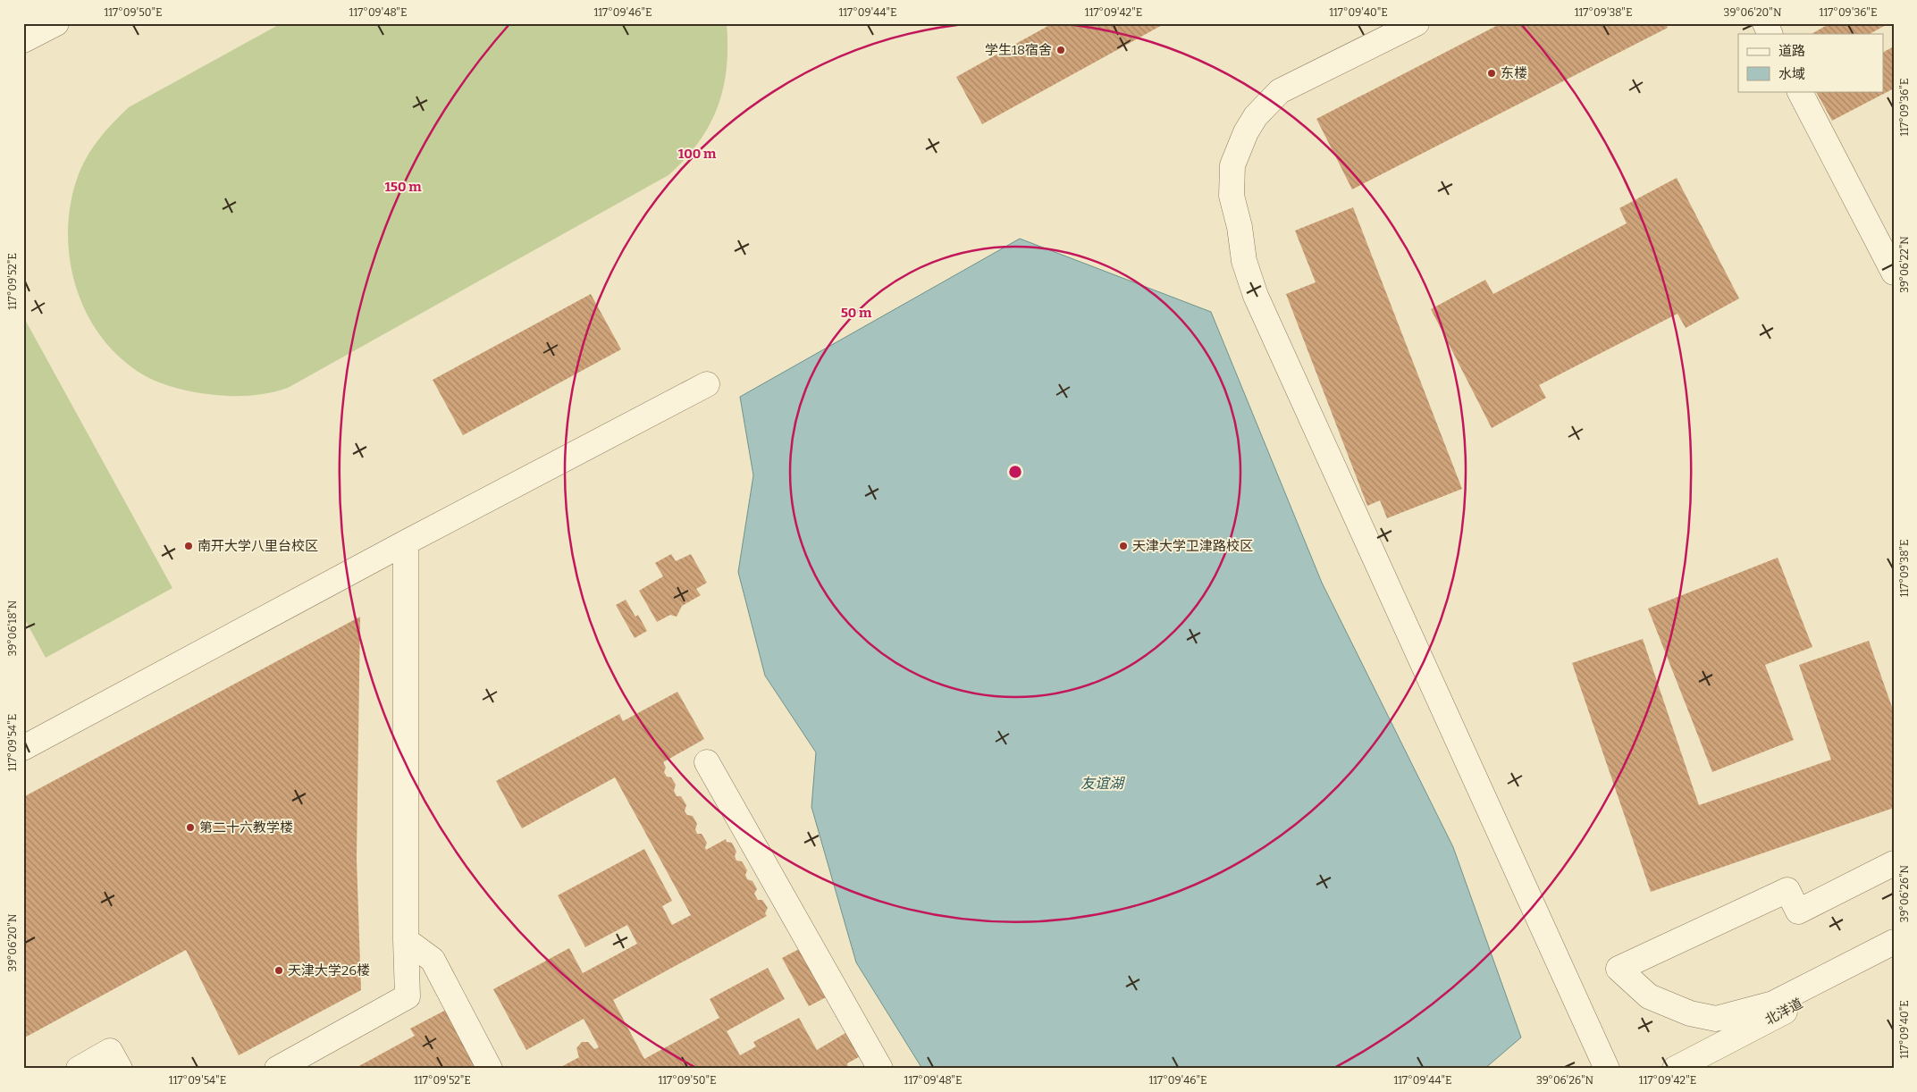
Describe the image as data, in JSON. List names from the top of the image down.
{
  "streets": {
    "street": ["北洋道"]
  },
  "water": ["友谊湖"],
  "places": [
    "学生18宿舍",
    "东楼",
    "南开大学八里台校区",
    "天津大学卫津路校区",
    "第二十六教学楼",
    "天津大学26楼"
  ],
  "legend": ["道路", "水域"],
  "coordinates": [
    "117°09'50\"E",
    "117°09'48\"E",
    "117°09'46\"E",
    "117°09'44\"E",
    "117°09'42\"E",
    "117°09'40\"E",
    "117°09'38\"E",
    "39°06'20\"N",
    "117°09'36\"E",
    "39°06'22\"N",
    "117°09'52\"E",
    "39°06'18\"N",
    "117°09'54\"E",
    "39°06'26\"N"
  ],
  "rings": ["100 m", "150 m", "50 m"]
}
